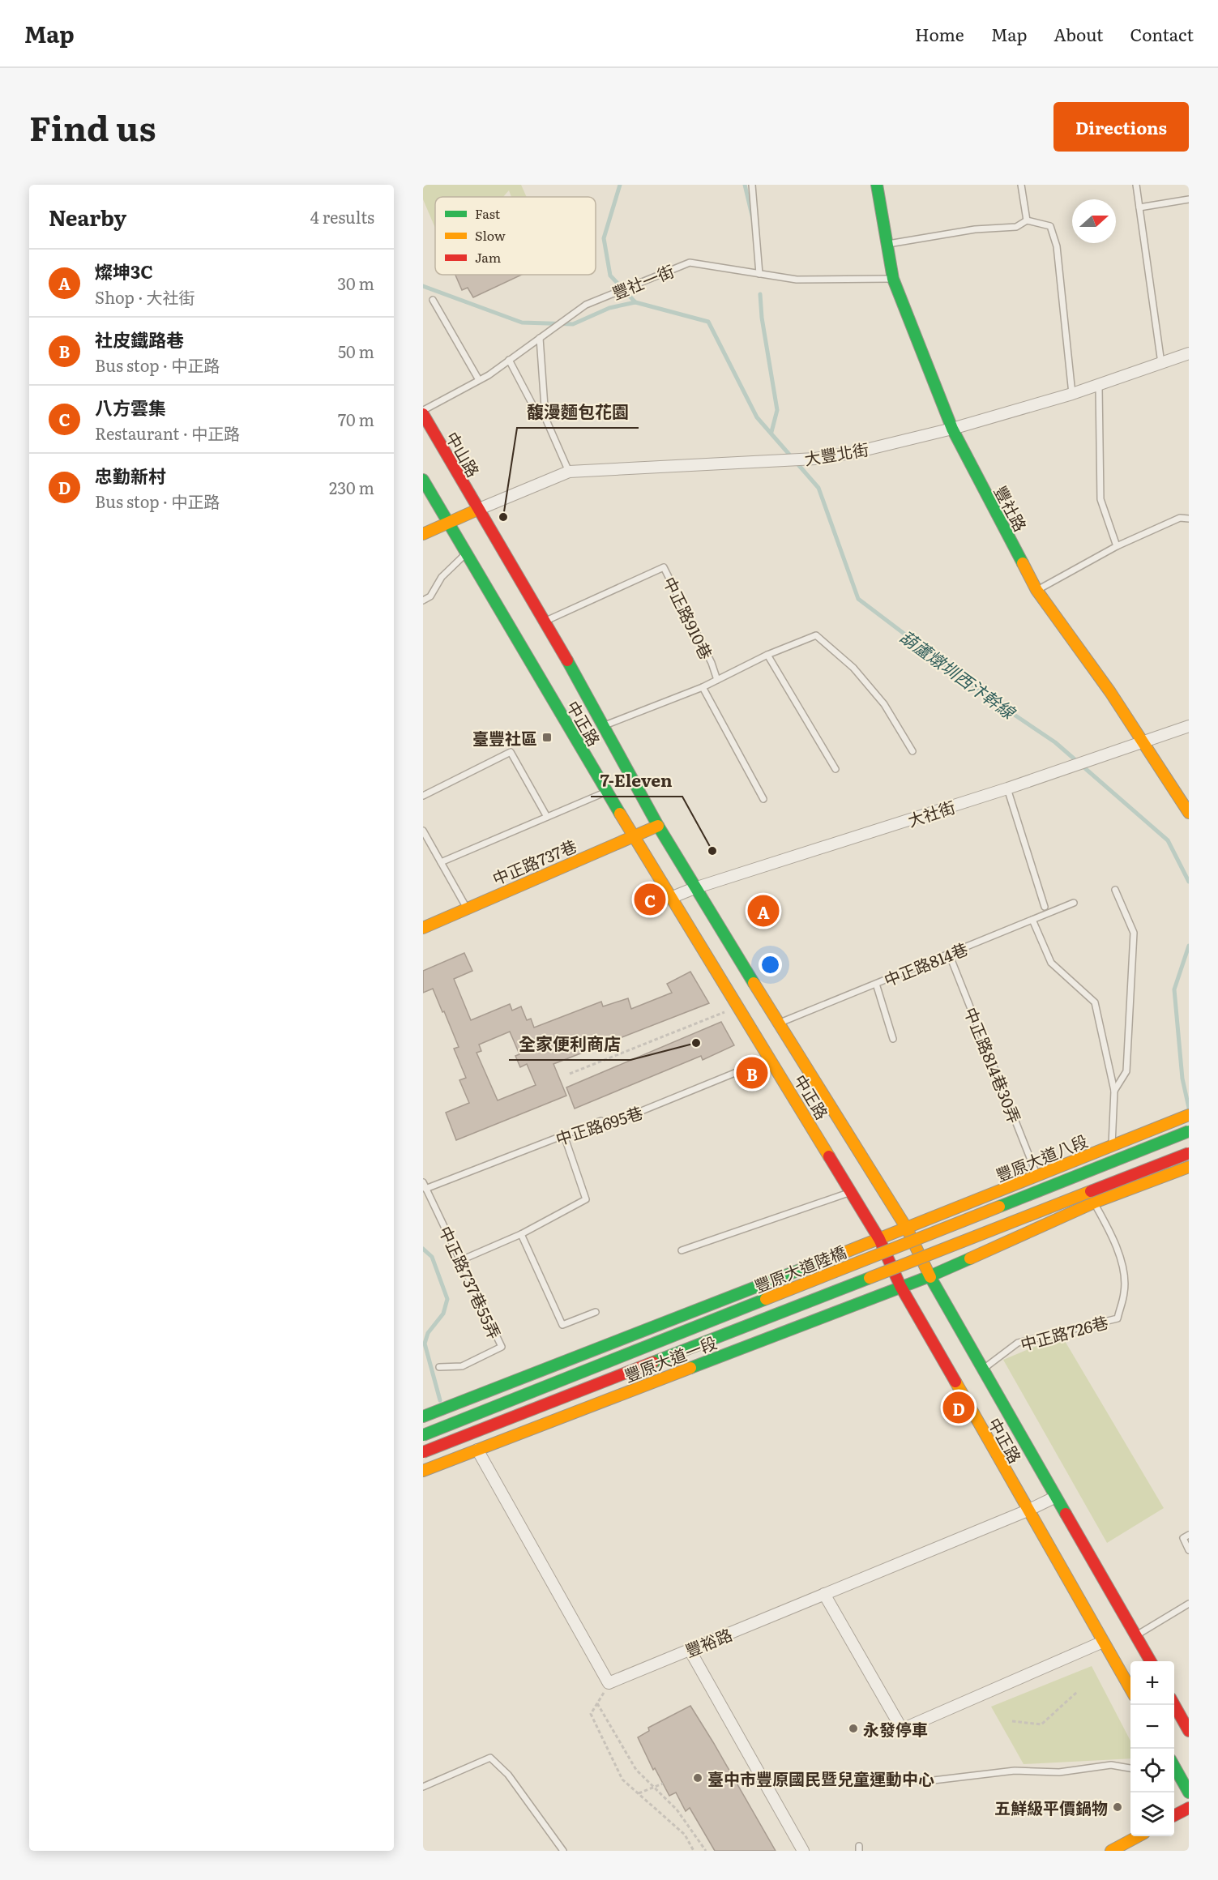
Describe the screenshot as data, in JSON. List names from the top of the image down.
{
  "streets": {
    "street": [
      "大豐北街",
      "中山路",
      "豐社路",
      "中正路",
      "大社街",
      "中正路737巷",
      "豐原大道八段",
      "豐原大道陸橋",
      "豐原大道一段",
      "豐裕路"
    ],
    "lane": [
      "豐社一街",
      "中正路910巷",
      "中正路814巷",
      "中正路814巷30弄",
      "中正路695巷",
      "中正路737巷55弄",
      "中正路726巷"
    ]
  },
  "crossings": [
    ["豐社一街", "中山路"],
    ["豐社一街", "豐社路"],
    ["大豐北街", "中山路"],
    ["大豐北街", "豐社路"],
    ["大豐北街", "中正路"],
    ["中山路", "中正路"],
    ["豐社路", "大社街"],
    ["中正路910巷", "中正路"],
    ["中正路", "大社街"],
    ["中正路", "中正路737巷"],
    ["中正路", "中正路814巷"],
    ["中正路", "中正路695巷"],
    ["中正路", "豐原大道八段"],
    ["中正路", "中正路726巷"],
    ["中正路", "豐原大道一段"],
    ["中正路", "豐裕路"],
    ["中正路814巷", "中正路814巷30弄"],
    ["中正路814巷30弄", "豐原大道八段"],
    ["中正路695巷", "中正路737巷55弄"]
  ],
  "water": ["葫蘆燉圳西汴幹線"],
  "places": {
    "other": [
      "馥漫麵包花園",
      "7-Eleven",
      "全家便利商店",
      "永發停車",
      "臺中市豐原國民暨兒童運動中心",
      "五鮮級平價鍋物"
    ],
    "transit": ["臺豐社區"]
  },
  "legend": ["Fast", "Slow", "Jam"],
  "north": "right",
  "page": {
    "header": "Map",
    "nav": [
      "Home",
      "Map",
      "About",
      "Contact"
    ],
    "title": "Find us",
    "buttons": "Directions",
    "heading": ["Nearby", "4 results"],
    "list": [
      {
        "mark": "A",
        "name": "燦坤3C",
        "note": "Shop · 大社街",
        "value": "30 m"
      },
      {
        "mark": "B",
        "name": "社皮鐵路巷",
        "note": "Bus stop · 中正路",
        "value": "50 m"
      },
      {
        "mark": "C",
        "name": "八方雲集",
        "note": "Restaurant · 中正路",
        "value": "70 m"
      },
      {
        "mark": "D",
        "name": "忠勤新村",
        "note": "Bus stop · 中正路",
        "value": "230 m"
      }
    ],
    "pins": [
      "C",
      "A",
      "B",
      "D"
    ],
    "map_buttons": ["+", "−"]
  }
}
